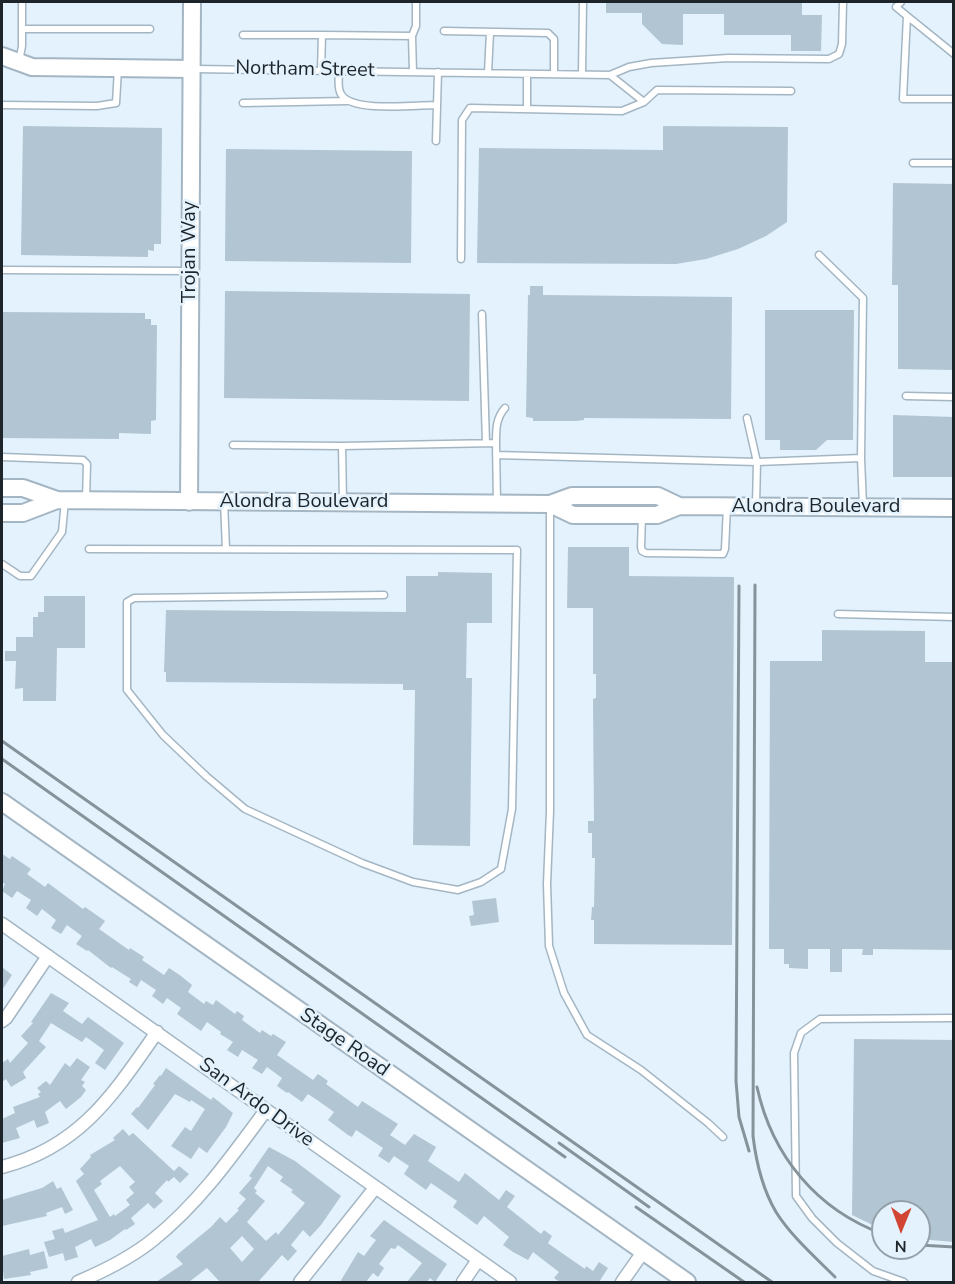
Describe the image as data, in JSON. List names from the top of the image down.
{
  "streets": {
    "main road": [
      "Northam Street",
      "Trojan Way",
      "Alondra Boulevard",
      "Stage Road"
    ],
    "street": ["San Ardo Drive"]
  },
  "crossings": [
    ["Northam Street", "Trojan Way"],
    ["Trojan Way", "Alondra Boulevard"]
  ],
  "north": "bottom"
}
